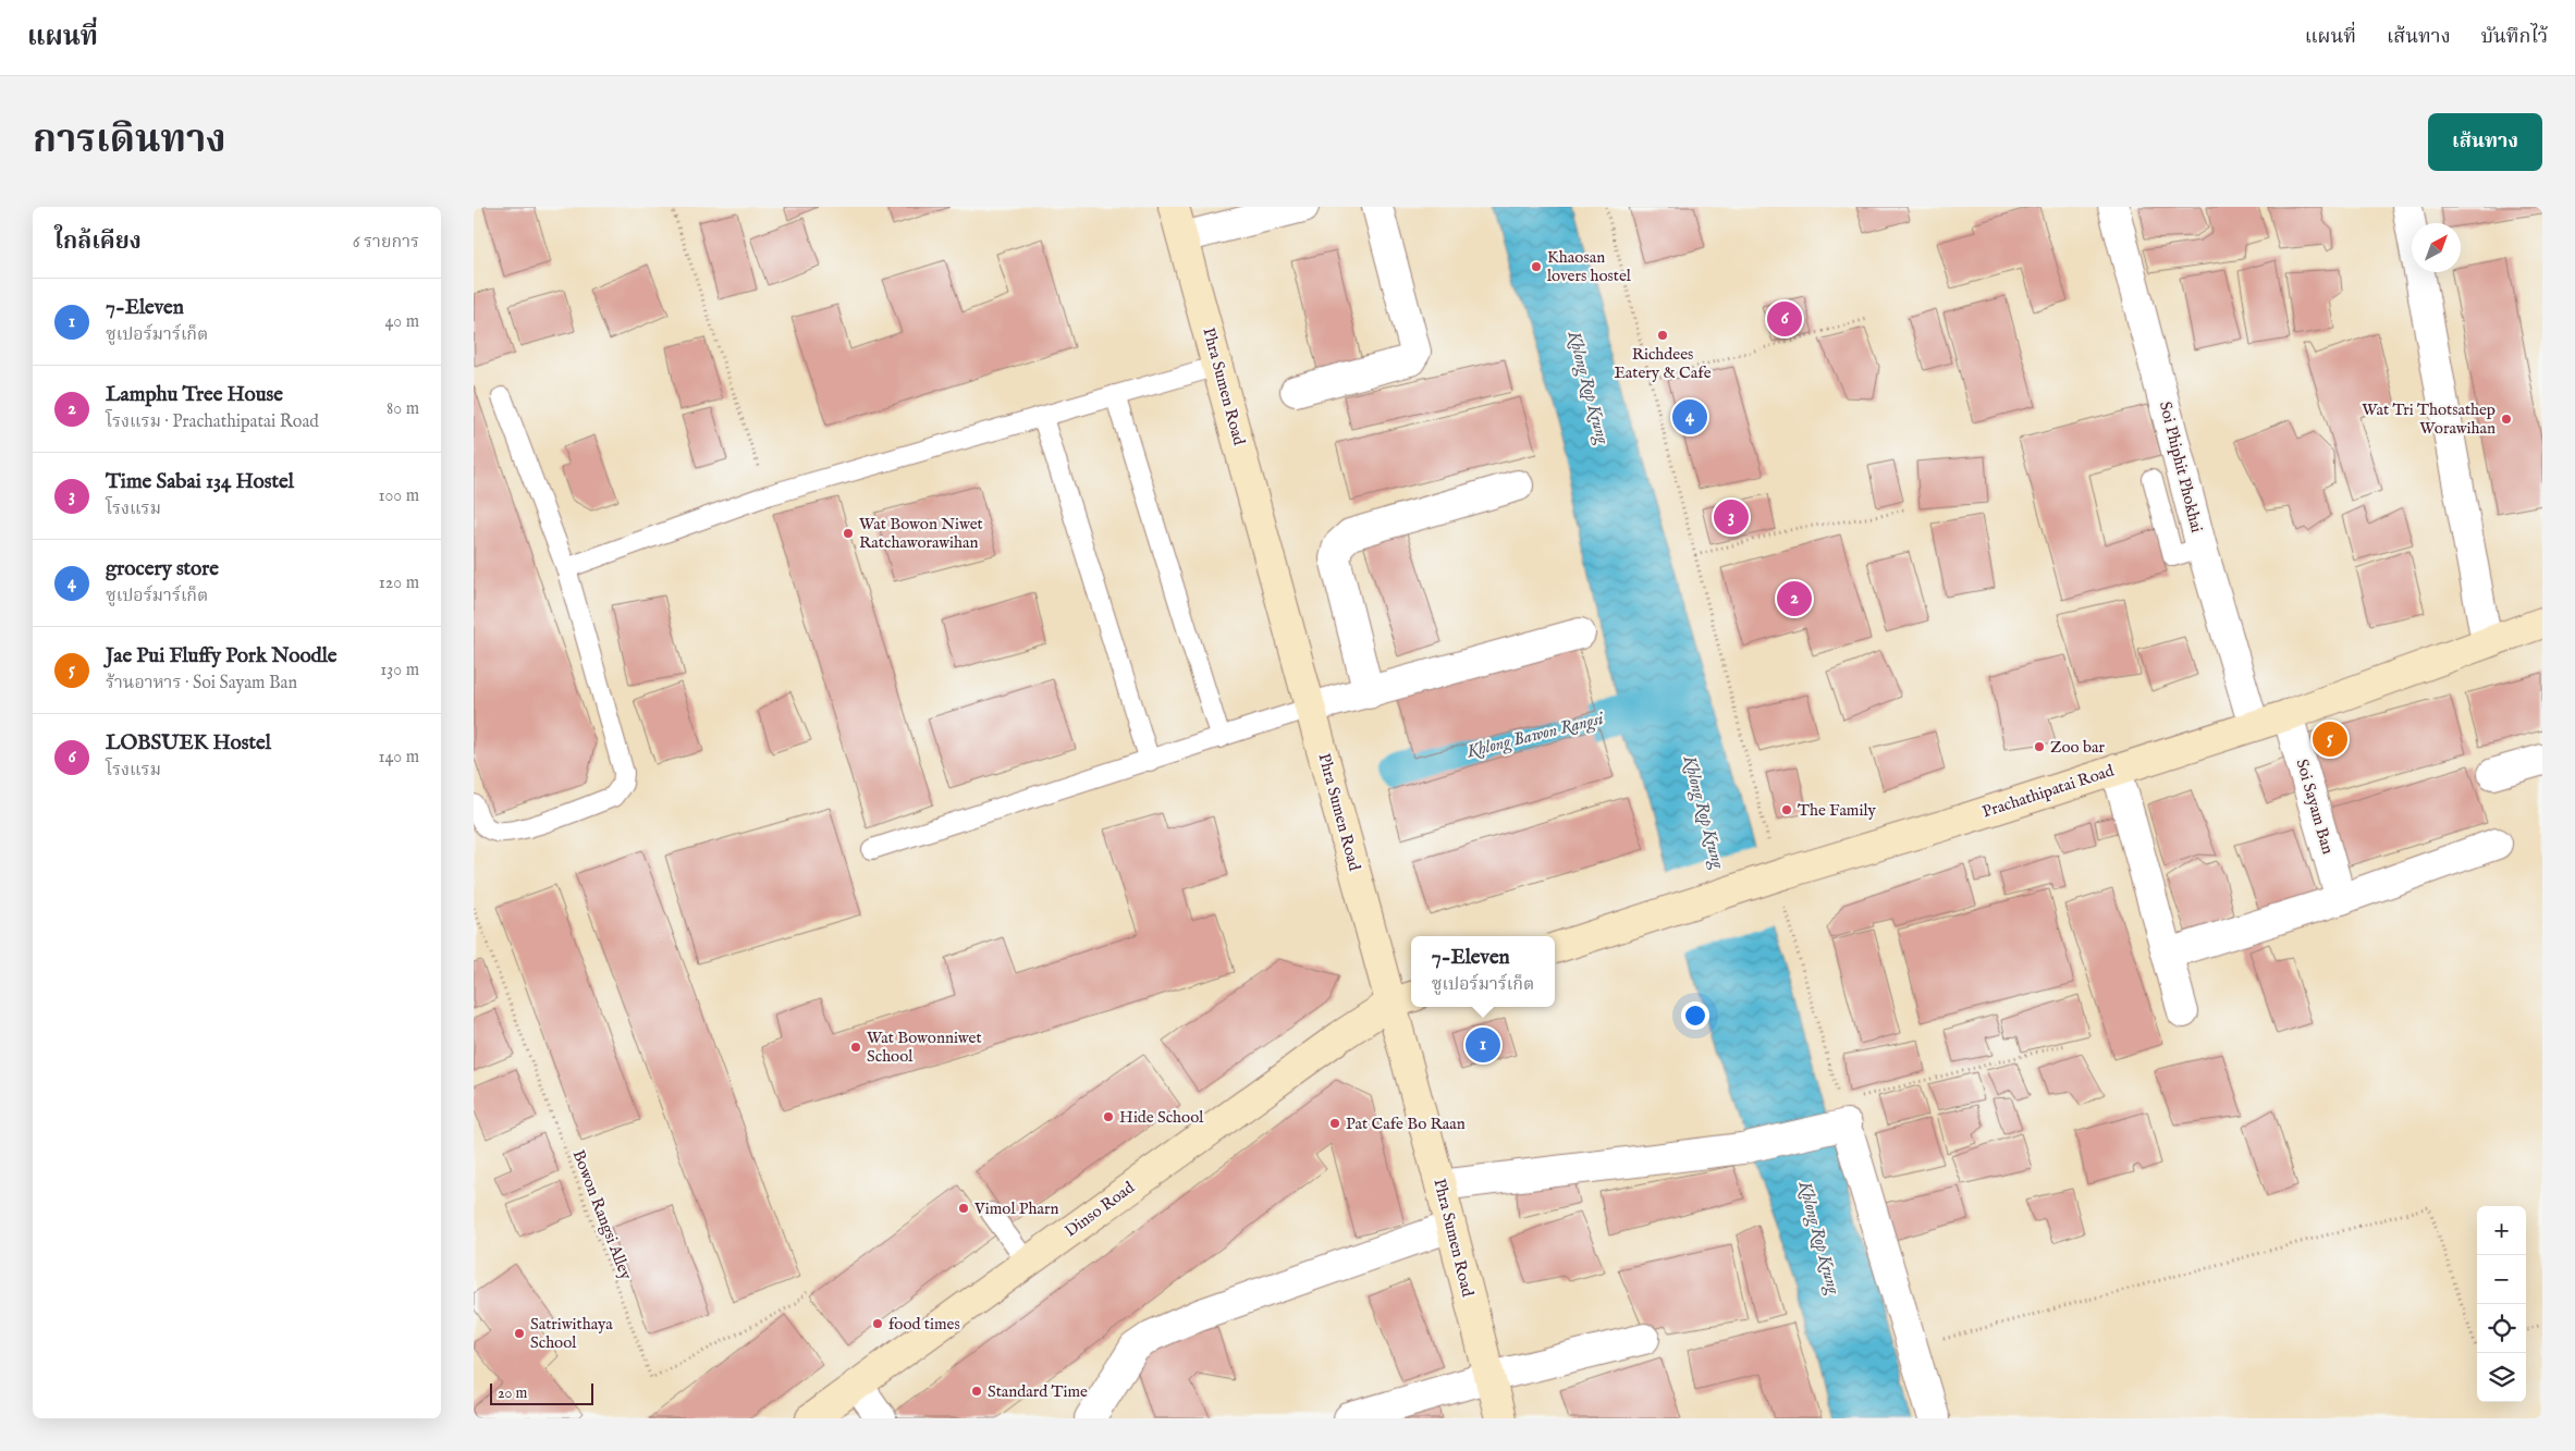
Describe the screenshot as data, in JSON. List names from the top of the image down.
{
  "streets": {
    "main road": ["Phra Sumen Road", "Prachathipatai Road", "Dinso Road"],
    "street": ["Soi Phiphit Phokhai", "Soi Sayam Ban"],
    "path": ["Bowon Rangsi Alley"]
  },
  "crossings": [
    ["Phra Sumen Road", "Dinso Road"],
    ["Soi Phiphit Phokhai", "Prachathipatai Road"],
    ["Prachathipatai Road", "Soi Sayam Ban"]
  ],
  "water": ["Khlong Rop Krung", "Khlong Bawon Rangsi"],
  "places": [
    "Khaosan lovers hostel",
    "Richdees Eatery & Cafe",
    "Wat Tri Thotsathep Worawihan",
    "Wat Bowon Niwet Ratchaworawihan",
    "Zoo bar",
    "The Family",
    "Wat Bowonniwet School",
    "Hide School",
    "Pat Cafe Bo Raan",
    "Vimol Pharn",
    "food times",
    "Satriwithaya School",
    "Standard Time"
  ],
  "scale_bar": "20 m",
  "north": "top right",
  "page": {
    "header": "แผนที่",
    "nav": ["แผนที่", "เส้นทาง", "บันทึกไว้"],
    "title": "การเดินทาง",
    "buttons": "เส้นทาง",
    "heading": ["ใกล้เคียง", "6 รายการ"],
    "list": [
      {
        "mark": "1",
        "name": "7-Eleven",
        "note": "ซูเปอร์มาร์เก็ต",
        "value": "40 m"
      },
      {
        "mark": "2",
        "name": "Lamphu Tree House",
        "note": "โรงแรม · Prachathipatai Road",
        "value": "80 m"
      },
      {
        "mark": "3",
        "name": "Time Sabai 134 Hostel",
        "note": "โรงแรม",
        "value": "100 m"
      },
      {
        "mark": "4",
        "name": "grocery store",
        "note": "ซูเปอร์มาร์เก็ต",
        "value": "120 m"
      },
      {
        "mark": "5",
        "name": "Jae Pui Fluffy Pork Noodle",
        "note": "ร้านอาหาร · Soi Sayam Ban",
        "value": "130 m"
      },
      {
        "mark": "6",
        "name": "LOBSUEK Hostel",
        "note": "โรงแรม",
        "value": "140 m"
      }
    ],
    "pins": [
      "6",
      "4",
      "3",
      "2",
      "5",
      "1"
    ],
    "popup": ["7-Eleven", "ซูเปอร์มาร์เก็ต"],
    "map_buttons": ["+", "−"],
    "scale": "20 m"
  }
}
